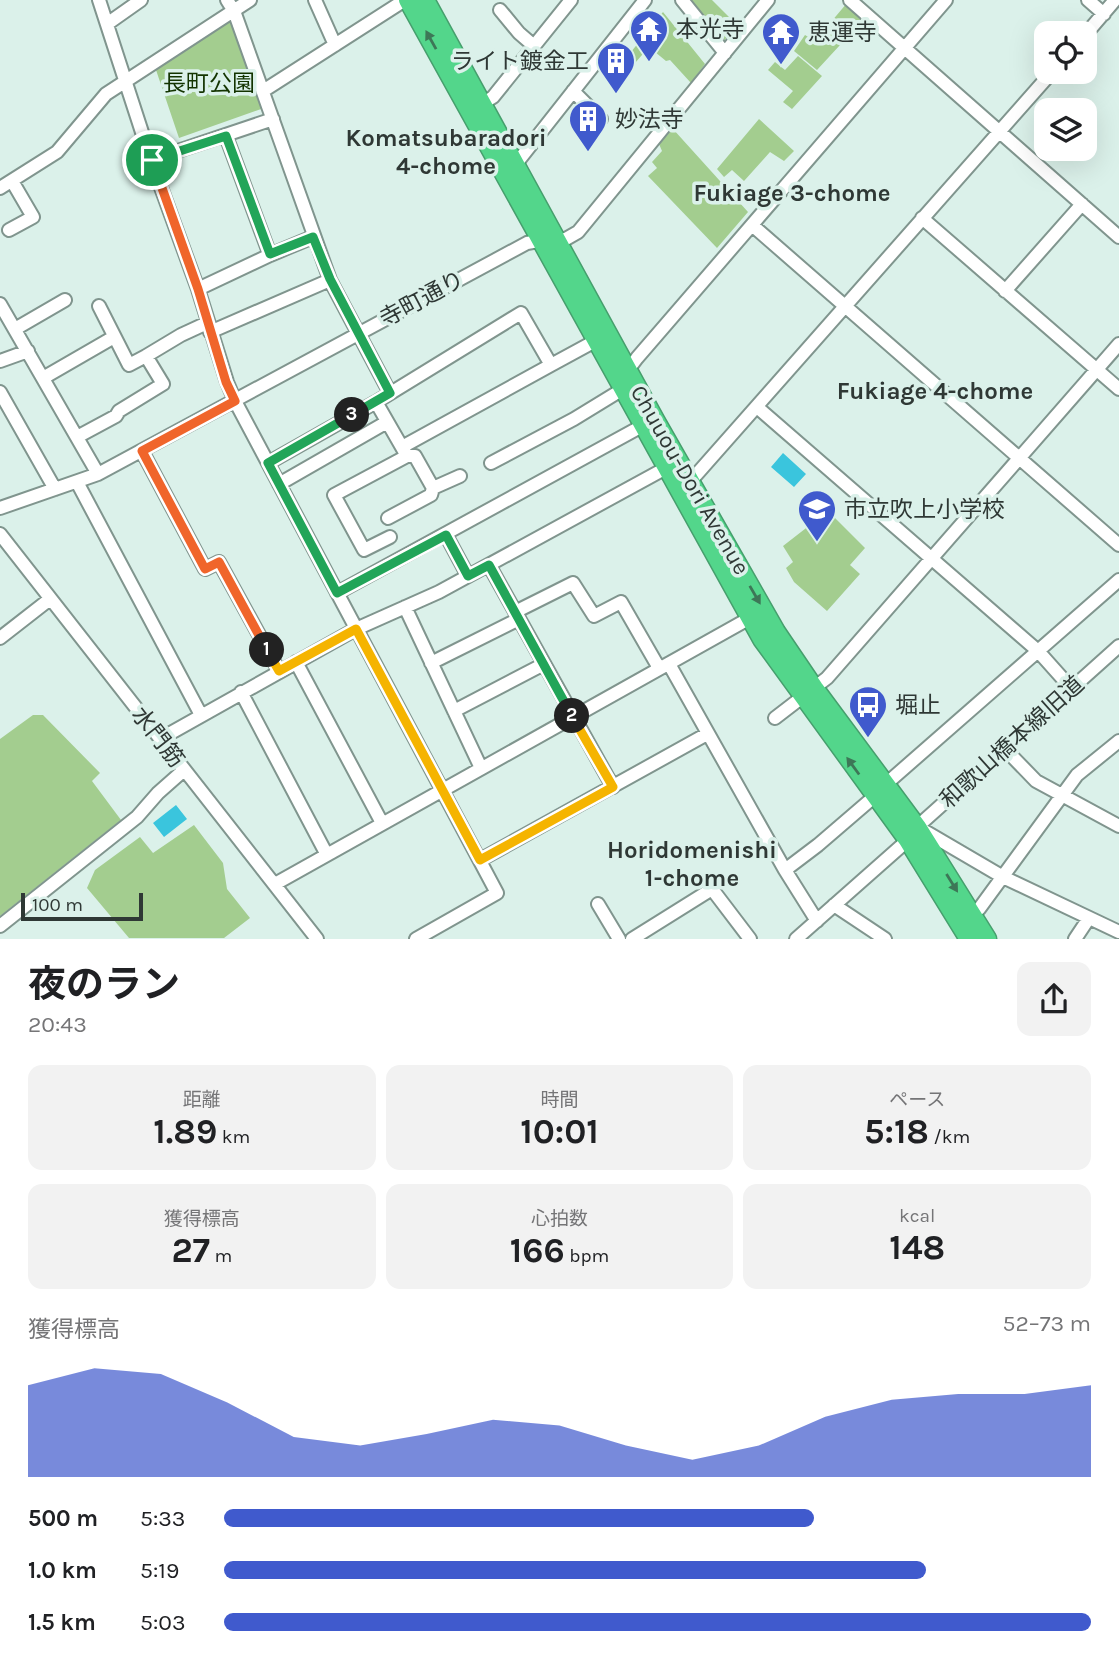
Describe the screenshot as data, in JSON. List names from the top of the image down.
{
  "streets": {
    "highway": ["Chuuou-Dori Avenue"],
    "street": ["寺町通り", "水門筋", "和歌山橋本線旧道"]
  },
  "crossings": [
    ["寺町通り", "Chuuou-Dori Avenue"],
    ["Chuuou-Dori Avenue", "和歌山橋本線旧道"]
  ],
  "districts": [
    "Komatsubaradori 4-chome",
    "Fukiage 3-chome",
    "Fukiage 4-chome",
    "Horidomenishi 1-chome"
  ],
  "parks": ["長町公園"],
  "places": {
    "temple": ["本光寺", "恵運寺"],
    "building": ["ライト鍍金工", "妙法寺"],
    "school or university": ["市立吹上小学校"],
    "bus stop": ["堀止"]
  },
  "scale_bar": "100 m",
  "page": {
    "pins": ["3", "1", "2"],
    "scale": "100 m",
    "heading": ["夜のラン", "20:43"],
    "stats": [
      ["距離", "1.89 km"],
      ["時間", "10:01"],
      ["ペース", "5:18 /km"],
      ["獲得標高", "27 m"],
      ["心拍数", "166 bpm"],
      ["kcal", "148"]
    ],
    "chart": ["獲得標高", "52–73 m"],
    "list": [
      {
        "name": "500 m",
        "note": "5:33"
      },
      {
        "name": "1.0 km",
        "note": "5:19"
      },
      {
        "name": "1.5 km",
        "note": "5:03"
      }
    ]
  }
}
